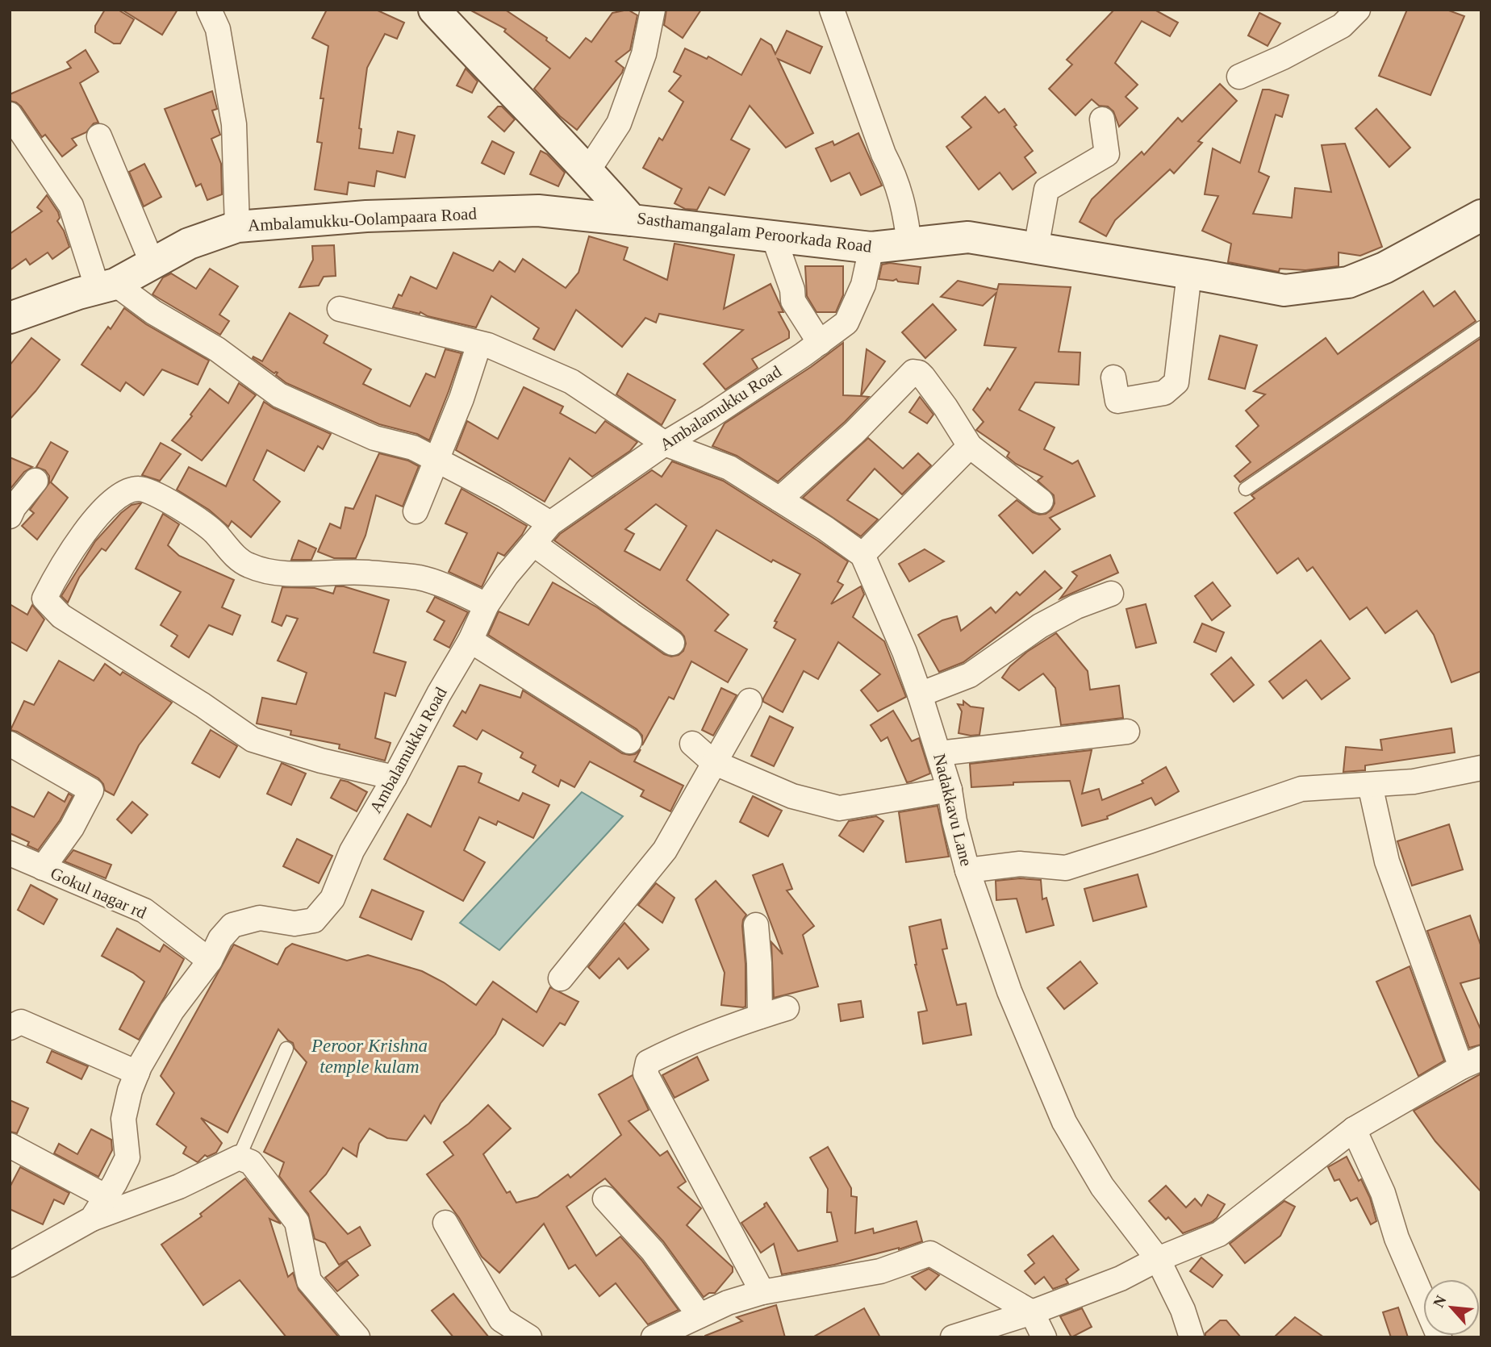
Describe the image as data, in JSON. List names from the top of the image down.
{
  "streets": {
    "street": [
      "Ambalamukku-Oolampaara Road",
      "Sasthamangalam Peroorkada Road",
      "Ambalamukku Road",
      "Nadakkavu Lane",
      "Gokul nagar rd"
    ]
  },
  "crossings": [
    ["Ambalamukku-Oolampaara Road", "Sasthamangalam Peroorkada Road"],
    ["Sasthamangalam Peroorkada Road", "Ambalamukku Road"],
    ["Ambalamukku Road", "Gokul nagar rd"]
  ],
  "water": ["Peroor Krishna temple kulam"],
  "north": "top left"
}
